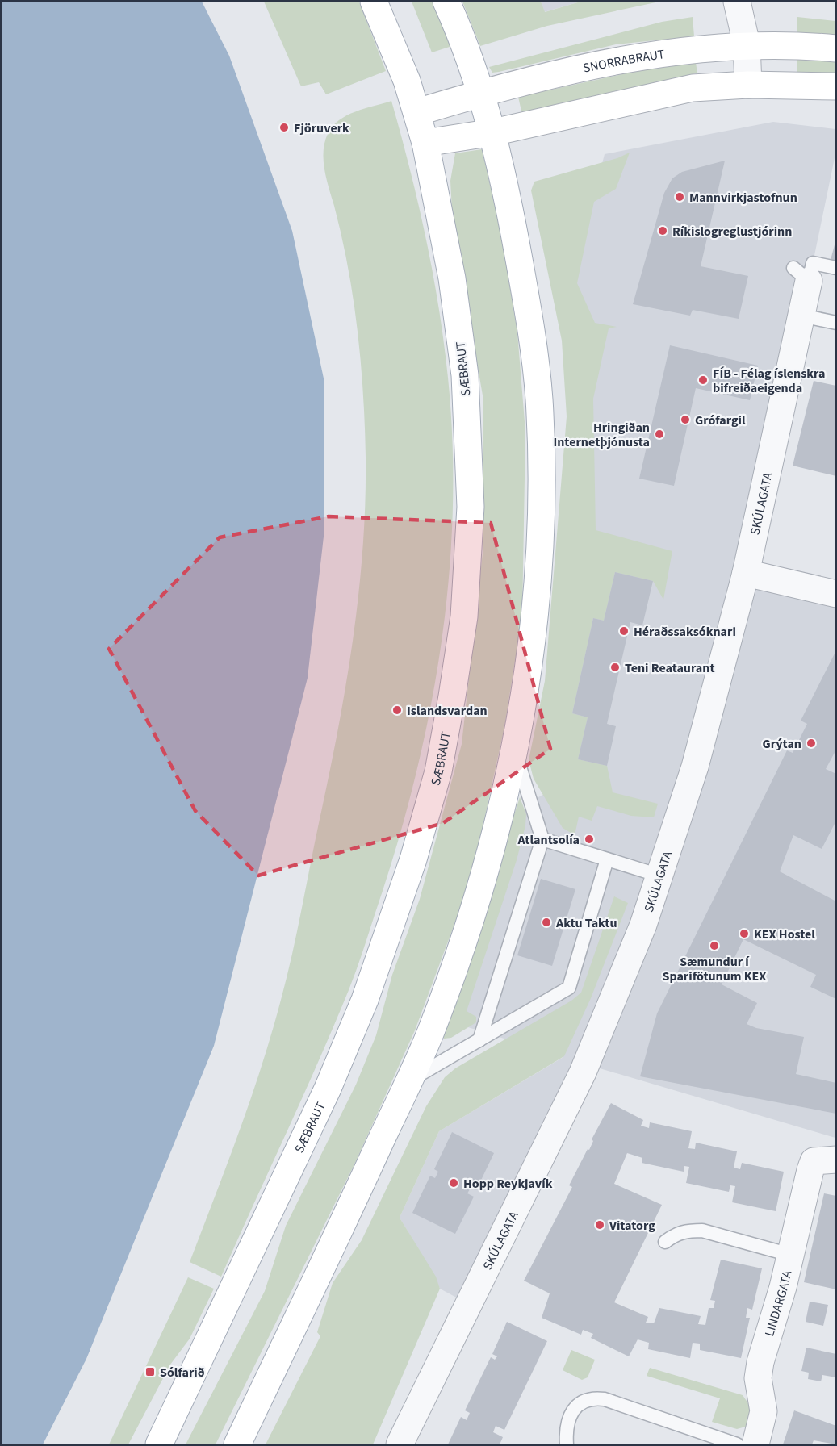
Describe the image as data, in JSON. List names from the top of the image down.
{
  "streets": {
    "main road": ["SNORRABRAUT", "SÆBRAUT"],
    "street": ["SKÚLAGATA", "LINDARGATA"]
  },
  "crossings": [
    ["SNORRABRAUT", "SÆBRAUT"]
  ],
  "places": {
    "other": [
      "Fjöruverk",
      "Mannvirkjastofnun",
      "Ríkislogreglustjórinn",
      "FÍB - Félag íslenskra bifreiðaeigenda",
      "Grófargil",
      "Hringiðan Internetþjónusta",
      "Héraðssaksóknari",
      "Teni Reataurant",
      "Islandsvardan",
      "Grýtan",
      "Atlantsolía",
      "Aktu Taktu",
      "KEX Hostel",
      "Sæmundur í Sparifötunum KEX",
      "Hopp Reykjavík",
      "Vitatorg"
    ],
    "transit": ["Sólfarið"]
  }
}
